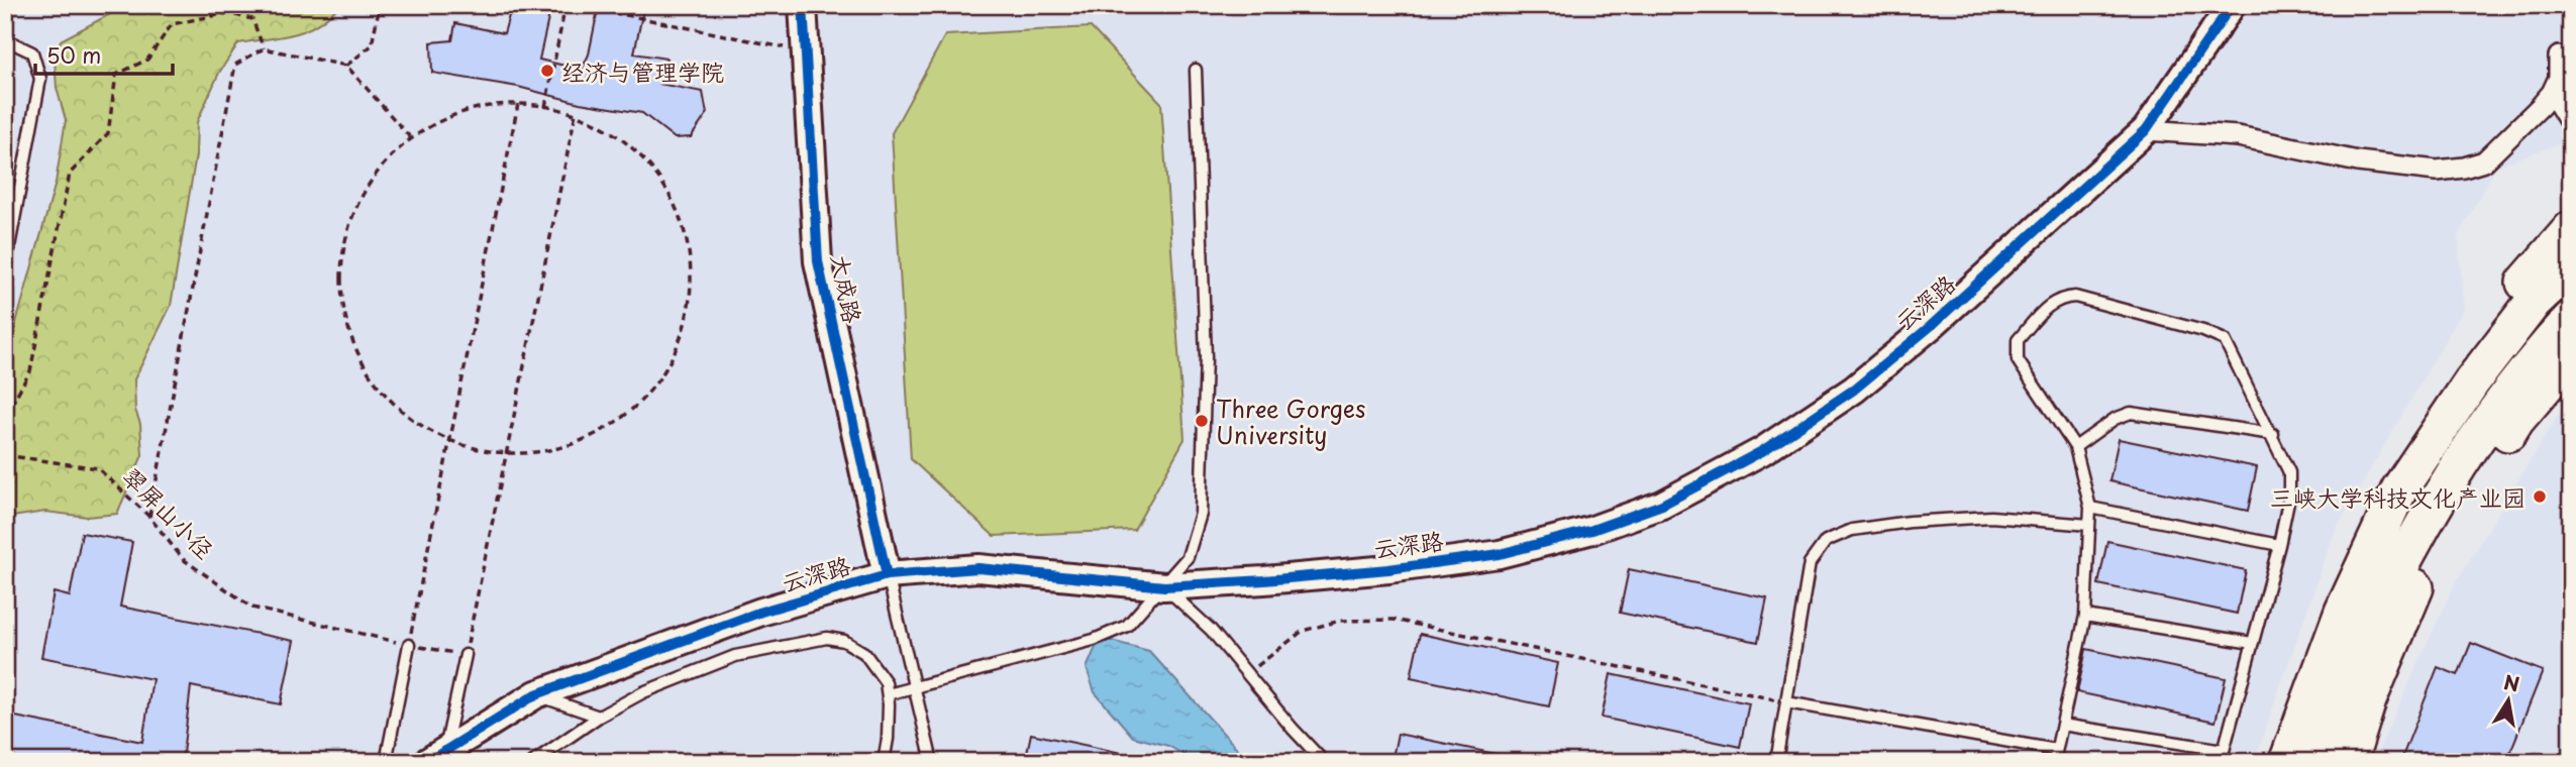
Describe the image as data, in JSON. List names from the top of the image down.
{
  "streets": {
    "street": ["大成路", "云深路"],
    "path": ["翠屏山小径"]
  },
  "crossings": [
    ["大成路", "云深路"]
  ],
  "places": ["经济与管理学院", "Three Gorges University", "三峡大学科技文化产业园"],
  "scale_bar": "50 m",
  "north": "top"
}
